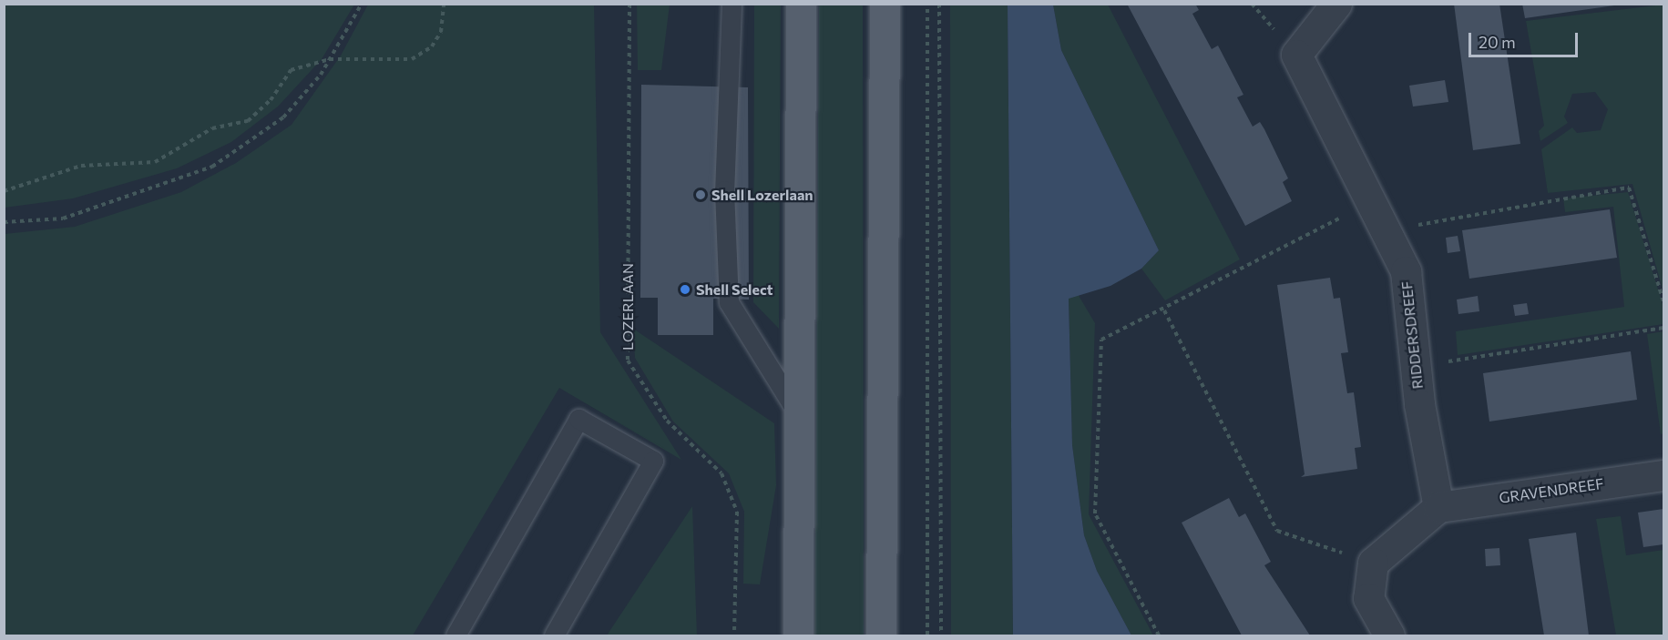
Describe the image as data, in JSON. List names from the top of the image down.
{
  "streets": {
    "street": ["RIDDERSDREEF", "GRAVENDREEF"],
    "path": ["LOZERLAAN"]
  },
  "crossings": [
    ["RIDDERSDREEF", "GRAVENDREEF"]
  ],
  "places": ["Shell Lozerlaan", "Shell Select"],
  "scale_bar": "20 m"
}
